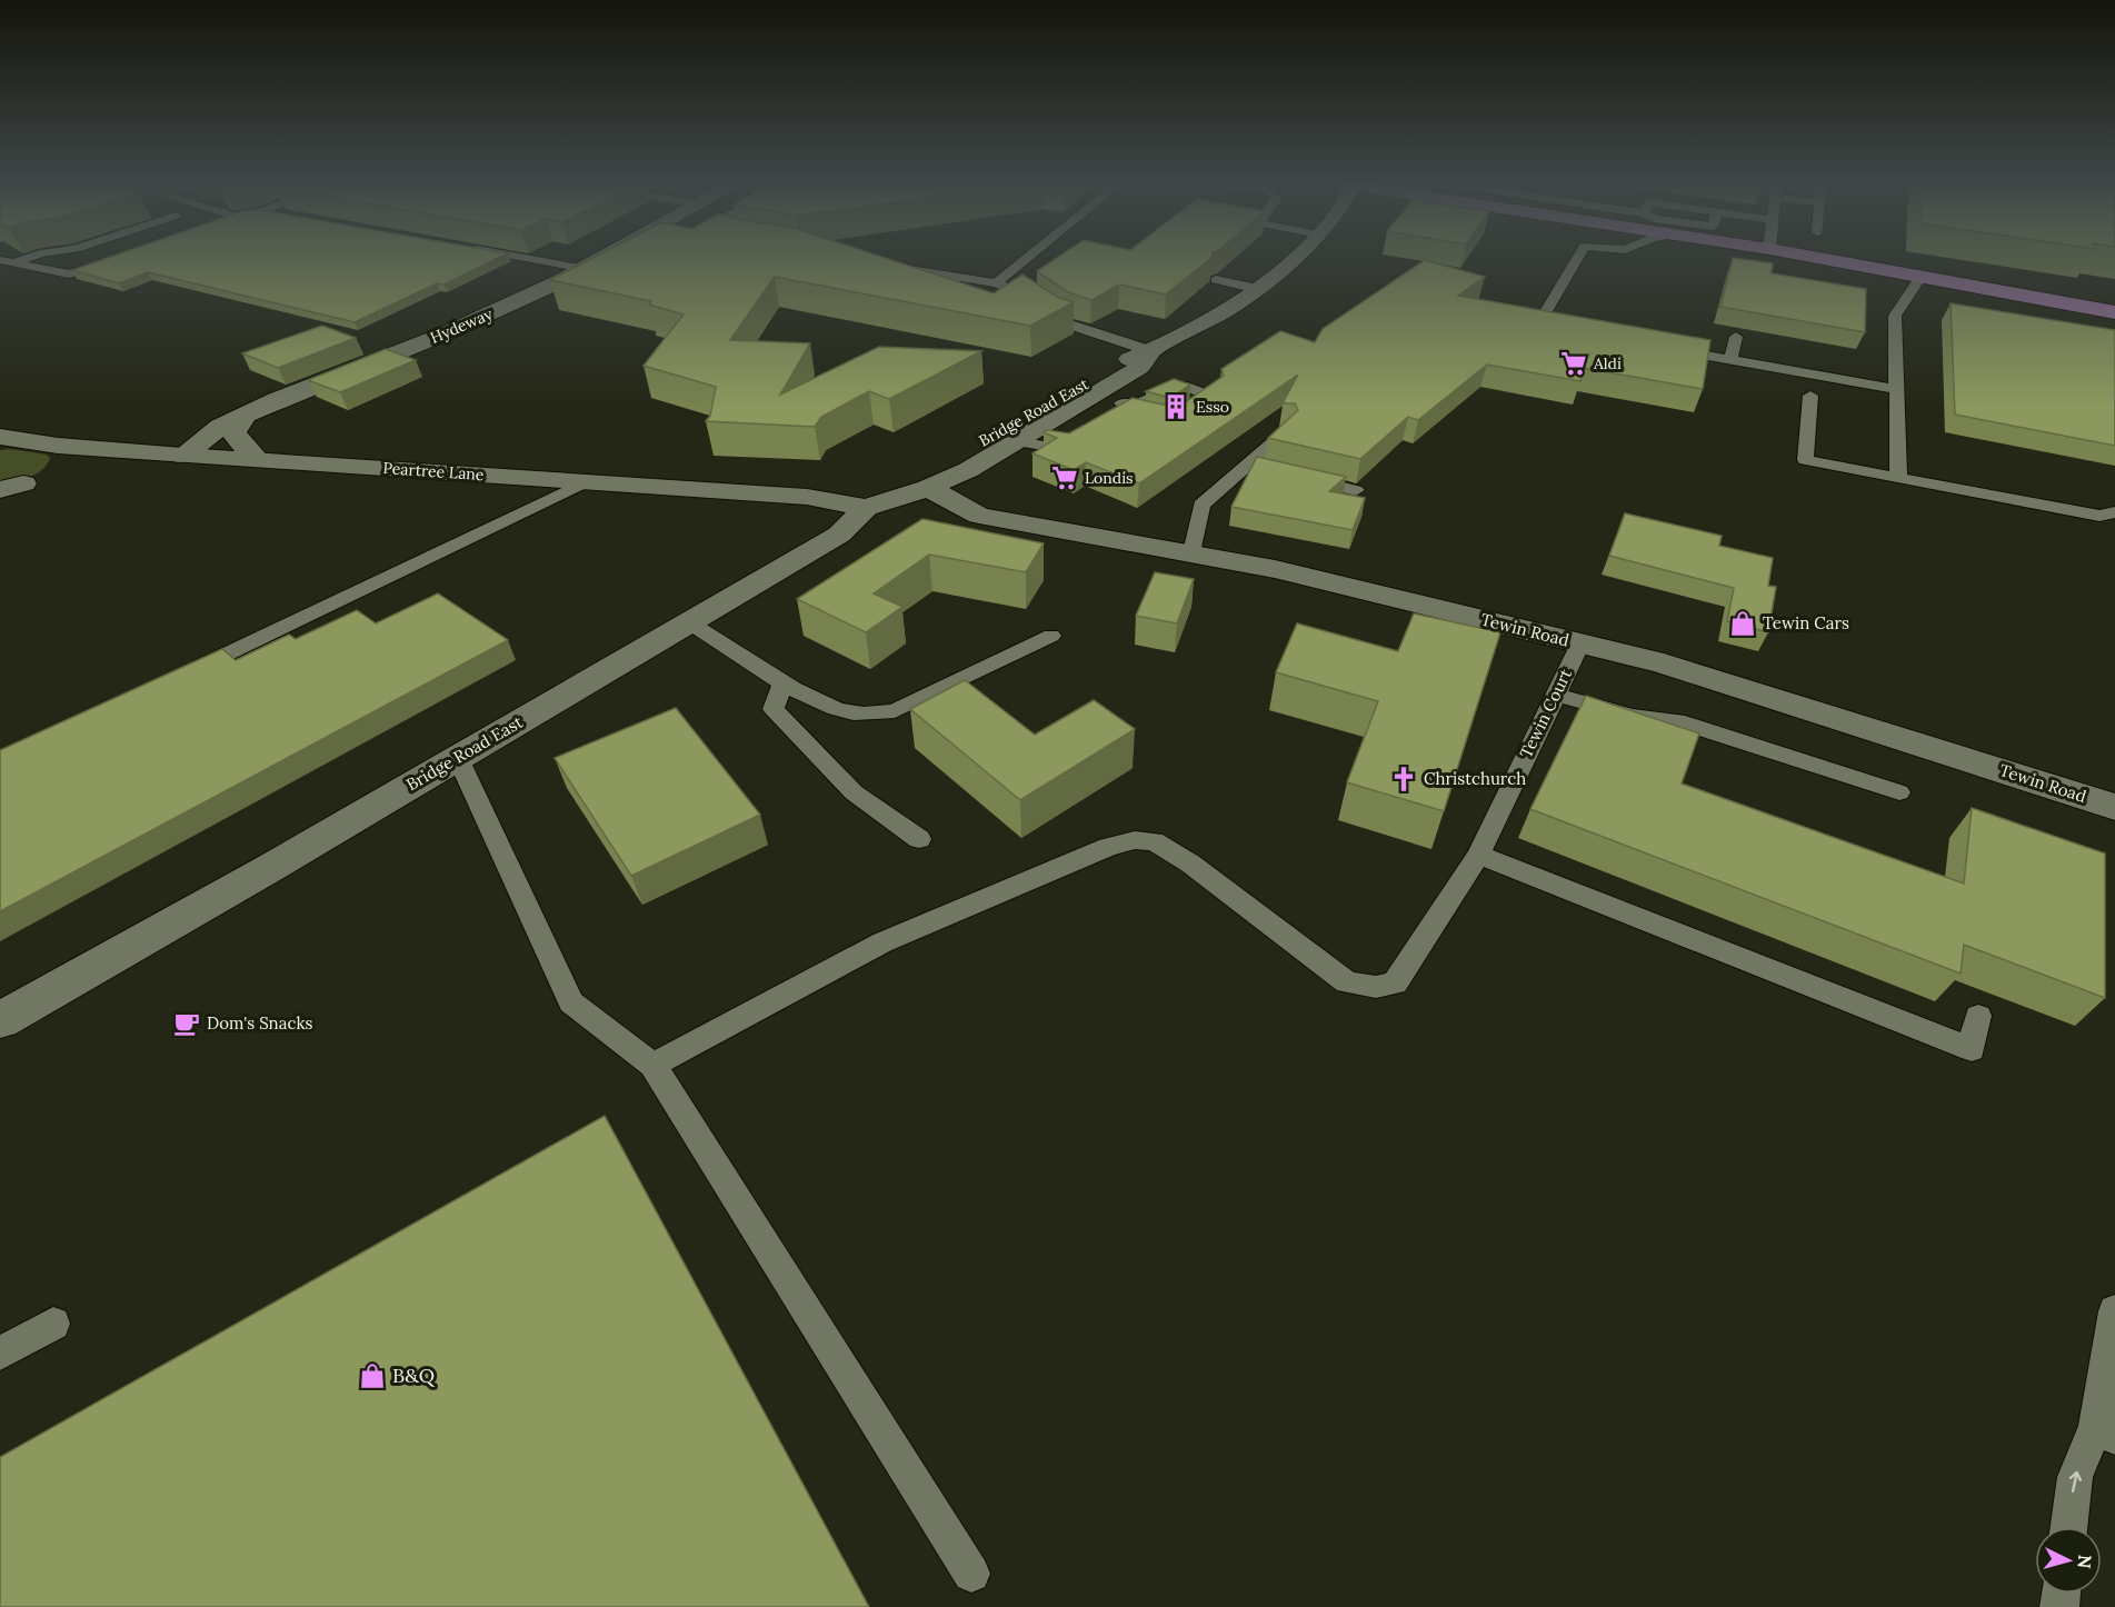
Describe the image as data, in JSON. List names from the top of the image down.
{
  "streets": {
    "street": [
      "Hydeway",
      "Bridge Road East",
      "Peartree Lane",
      "Tewin Road"
    ],
    "lane": ["Tewin Court"]
  },
  "crossings": [
    ["Hydeway", "Peartree Lane"],
    ["Bridge Road East", "Peartree Lane"],
    ["Bridge Road East", "Tewin Road"],
    ["Tewin Road", "Tewin Court"]
  ],
  "places": {
    "supermarket": ["Aldi", "Londis"],
    "building": ["Esso"],
    "shop": ["Tewin Cars", "B&Q"],
    "church": ["Christchurch"],
    "cafe": ["Dom's Snacks"]
  },
  "north": "right"
}
